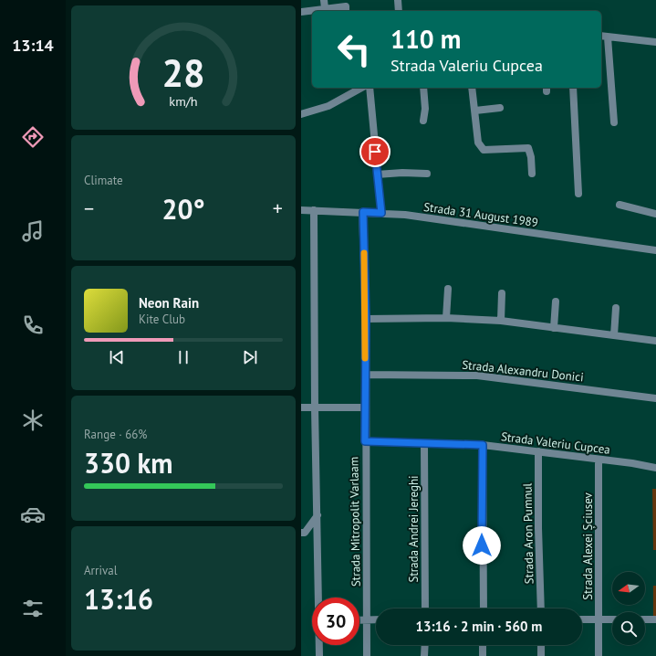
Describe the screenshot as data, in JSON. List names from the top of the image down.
{
  "streets": {
    "street": [
      "Strada 31 August 1989",
      "Strada Alexandru Donici",
      "Strada Valeriu Cupcea",
      "Strada Mitropolit Varlaam",
      "Strada Andrei Jereghi",
      "Strada Aron Pumnul",
      "Strada Alexei Șciusev"
    ]
  },
  "crossings": [
    ["Strada 31 August 1989", "Strada Mitropolit Varlaam"],
    ["Strada Alexandru Donici", "Strada Mitropolit Varlaam"],
    ["Strada Valeriu Cupcea", "Strada Mitropolit Varlaam"],
    ["Strada Valeriu Cupcea", "Strada Andrei Jereghi"],
    ["Strada Valeriu Cupcea", "Strada Aron Pumnul"],
    ["Strada Valeriu Cupcea", "Strada Alexei Șciusev"]
  ],
  "north": "left",
  "page": {
    "tabs": "13:14",
    "turn": ["110 m", "Strada Valeriu Cupcea"],
    "tile": [
      "Climate",
      ["Range · 66%", "330 km"],
      ["Arrival", "13:16"]
    ],
    "heat": ["−", "20°", "+"],
    "song": ["Neon Rain", "Kite Club"],
    "limit": "30",
    "trip": "13:16 · 2 min · 560 m",
    "gauge": ["28", "km/h"]
  }
}
